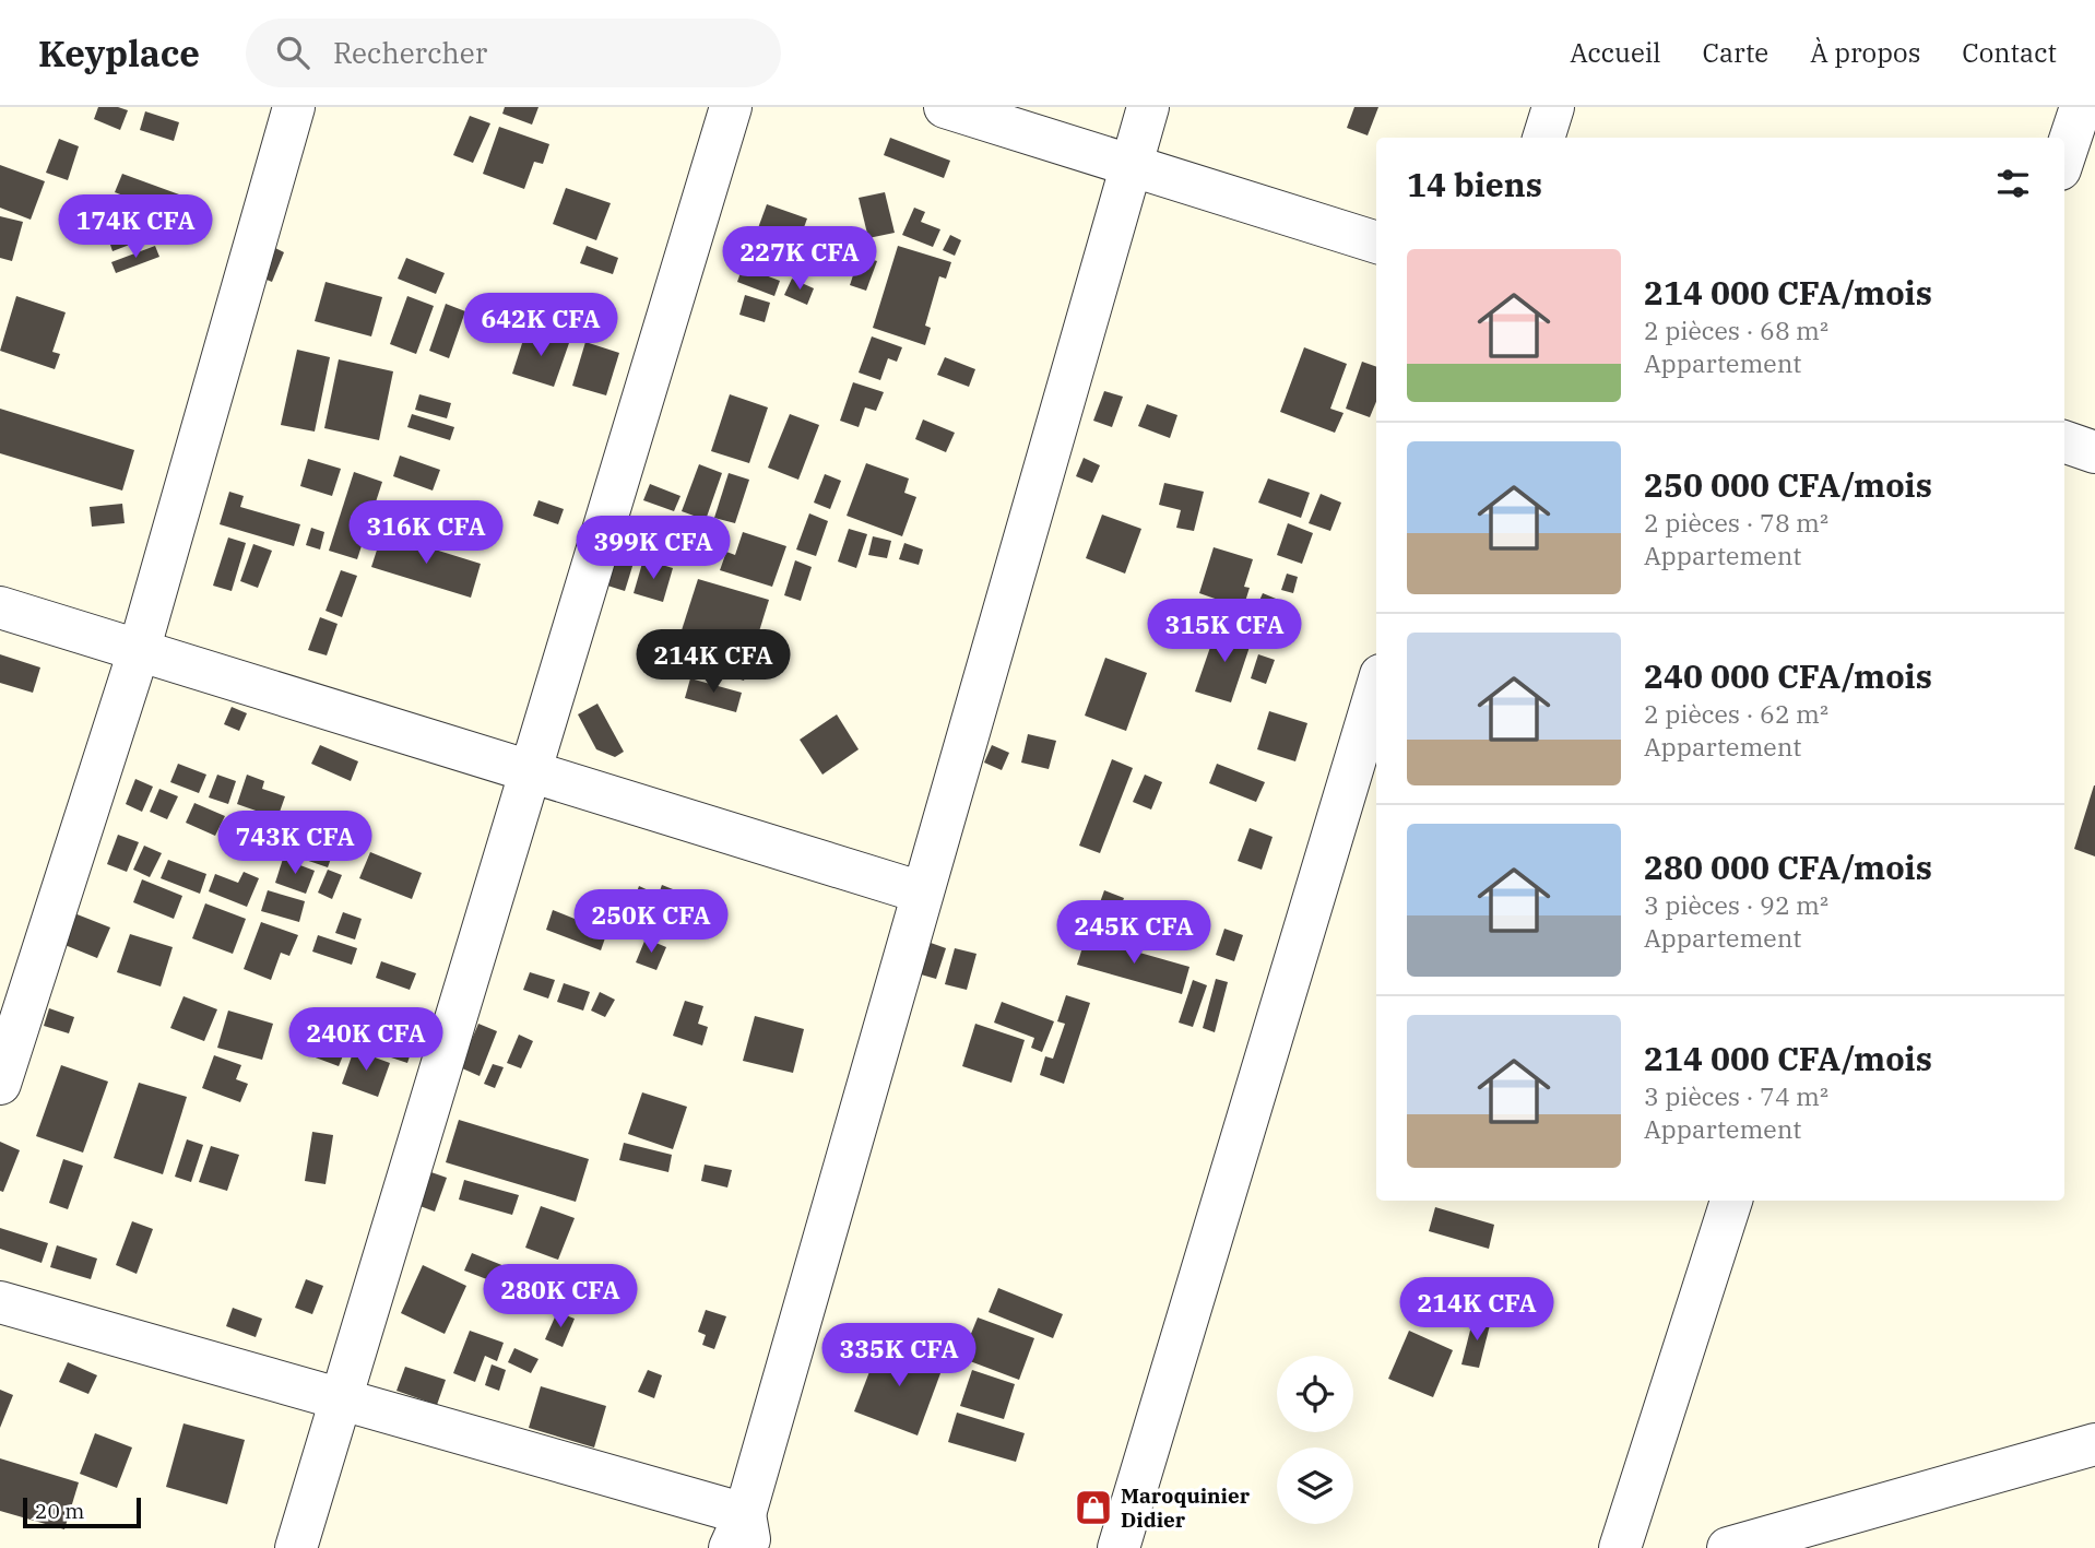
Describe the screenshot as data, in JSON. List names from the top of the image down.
{
  "places": {
    "shop": ["Maroquinier Didier"]
  },
  "scale_bar": "20 m",
  "page": {
    "header": "Keyplace",
    "search": "Rechercher",
    "nav": [
      "Accueil",
      "Carte",
      "À propos",
      "Contact"
    ],
    "heading": "14 biens",
    "price": [
      "174K CFA",
      "227K CFA",
      "642K CFA",
      "316K CFA",
      "399K CFA",
      "315K CFA",
      "214K CFA",
      "743K CFA",
      "250K CFA",
      "245K CFA",
      "240K CFA",
      "280K CFA",
      "214K CFA",
      "335K CFA"
    ],
    "list": [
      {
        "name": "214 000 CFA/mois",
        "note": "2 pièces · 68 m² · Appartement"
      },
      {
        "name": "250 000 CFA/mois",
        "note": "2 pièces · 78 m² · Appartement"
      },
      {
        "name": "240 000 CFA/mois",
        "note": "2 pièces · 62 m² · Appartement"
      },
      {
        "name": "280 000 CFA/mois",
        "note": "3 pièces · 92 m² · Appartement"
      },
      {
        "name": "214 000 CFA/mois",
        "note": "3 pièces · 74 m² · Appartement"
      }
    ],
    "scale": "20 m"
  }
}
